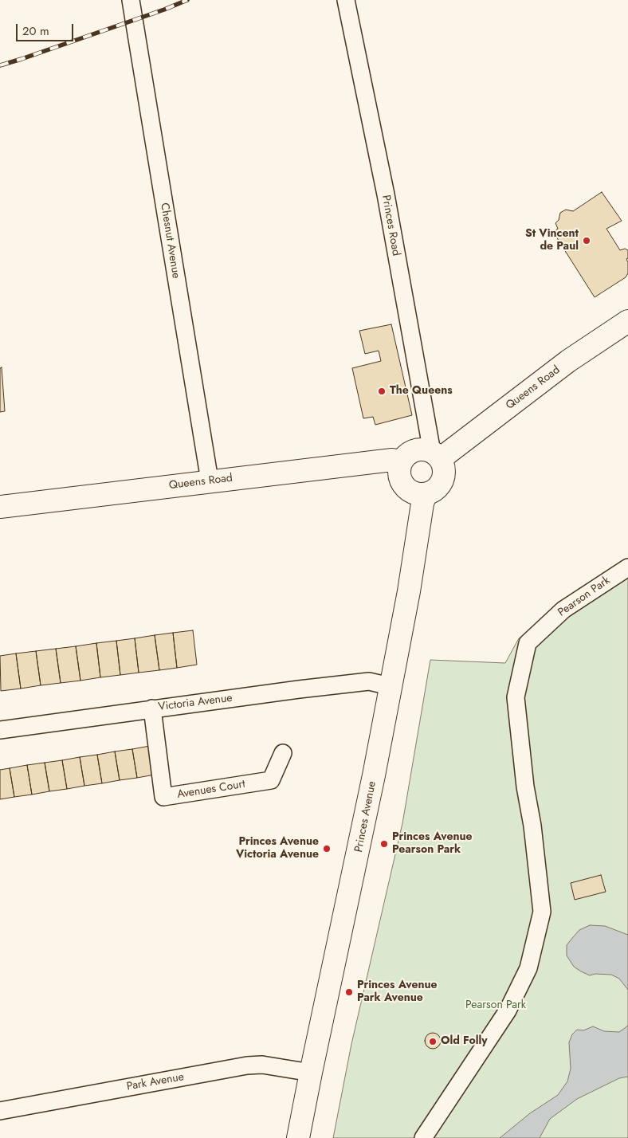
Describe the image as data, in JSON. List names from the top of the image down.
{
  "streets": {
    "street": [
      "Princes Road",
      "Chesnut Avenue",
      "Queens Road",
      "Pearson Park",
      "Victoria Avenue",
      "Avenues Court",
      "Princes Avenue",
      "Park Avenue"
    ]
  },
  "crossings": [
    ["Princes Road", "Queens Road"],
    ["Princes Road", "Princes Avenue"],
    ["Chesnut Avenue", "Queens Road"],
    ["Queens Road", "Princes Avenue"],
    ["Victoria Avenue", "Avenues Court"],
    ["Victoria Avenue", "Princes Avenue"],
    ["Princes Avenue", "Park Avenue"]
  ],
  "parks": ["Pearson Park"],
  "places": [
    "St Vincent de Paul",
    "The Queens",
    "Princes Avenue Pearson Park",
    "Princes Avenue Victoria Avenue",
    "Princes Avenue Park Avenue",
    "Old Folly"
  ],
  "scale_bar": "20 m"
}
